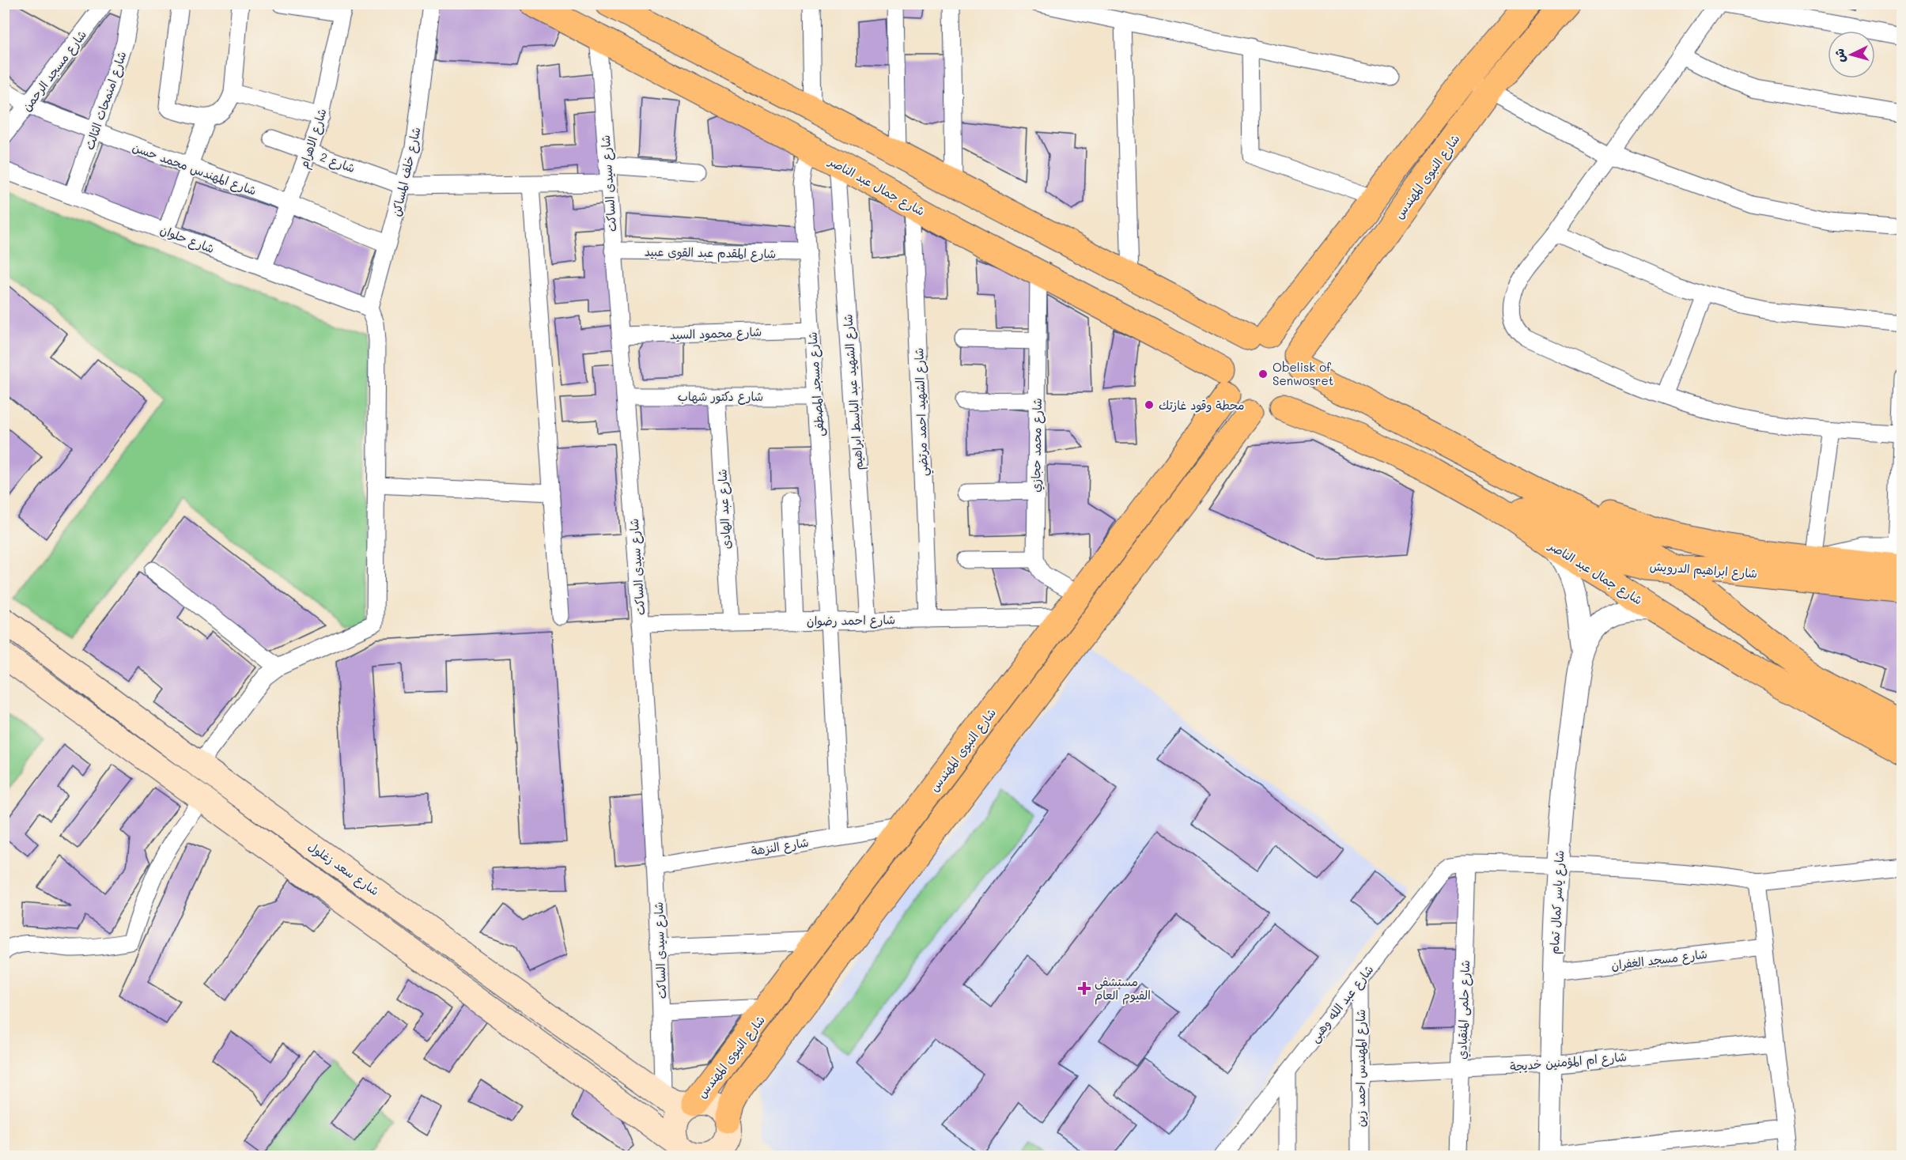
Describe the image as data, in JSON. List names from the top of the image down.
{
  "streets": {
    "main road": [
      "شارع النبوى المهندس",
      "شارع جمال عبد الناصر",
      "شارع ابراهيم الدرويش",
      "شارع سعد زغلول"
    ],
    "street": [
      "شارع مسجد الرحمن",
      "شارع امنمحات الثالث",
      "شارع الاهرام",
      "شارع 2",
      "شارع المهندس محمد حسن",
      "شارع خلف المساكن",
      "شارع سيدى الساكت",
      "شارع حلوان",
      "شارع المقدم عبد القوى عبيد",
      "شارع محمود السيد",
      "شارع مسجد المصطفى",
      "شارع الشهيد عبد الباسط ابراهيم",
      "شارع دكتور شهاب",
      "شارع الشهيد احمد مرتضي",
      "شارع محمد حجازي",
      "شارع عبد الهادى",
      "شارع احمد رضوان",
      "شارع النزهة",
      "شارع ياسر كمال تمام",
      "شارع مسجد الغفران",
      "شارع عبد الله وهبى",
      "شارع حلمى المنقبادي",
      "شارع ام المؤمنين خديجة",
      "شارع المهندس احمد زين"
    ]
  },
  "crossings": [
    ["شارع مسجد الرحمن", "شارع المهندس محمد حسن"],
    ["شارع امنمحات الثالث", "شارع المهندس محمد حسن"],
    ["شارع امنمحات الثالث", "شارع حلوان"],
    ["شارع الاهرام", "شارع 2"],
    ["شارع الاهرام", "شارع المهندس محمد حسن"],
    ["شارع الاهرام", "شارع حلوان"],
    ["شارع 2", "شارع خلف المساكن"],
    ["شارع المهندس محمد حسن", "شارع خلف المساكن"],
    ["شارع خلف المساكن", "شارع حلوان"],
    ["شارع النبوى المهندس", "شارع جمال عبد الناصر"],
    ["شارع النبوى المهندس", "شارع احمد رضوان"],
    ["شارع النبوى المهندس", "شارع النزهة"],
    ["شارع النبوى المهندس", "شارع سعد زغلول"],
    ["شارع سيدى الساكت", "شارع جمال عبد الناصر"],
    ["شارع سيدى الساكت", "شارع المقدم عبد القوى عبيد"],
    ["شارع سيدى الساكت", "شارع محمود السيد"],
    ["شارع سيدى الساكت", "شارع دكتور شهاب"],
    ["شارع سيدى الساكت", "شارع احمد رضوان"],
    ["شارع سيدى الساكت", "شارع النزهة"],
    ["شارع سيدى الساكت", "شارع سعد زغلول"],
    ["شارع جمال عبد الناصر", "شارع مسجد المصطفى"],
    ["شارع جمال عبد الناصر", "شارع الشهيد عبد الباسط ابراهيم"],
    ["شارع جمال عبد الناصر", "شارع الشهيد احمد مرتضي"],
    ["شارع جمال عبد الناصر", "شارع محمد حجازي"],
    ["شارع جمال عبد الناصر", "شارع ابراهيم الدرويش"],
    ["شارع جمال عبد الناصر", "شارع ياسر كمال تمام"],
    ["شارع المقدم عبد القوى عبيد", "شارع مسجد المصطفى"],
    ["شارع محمود السيد", "شارع مسجد المصطفى"],
    ["شارع مسجد المصطفى", "شارع دكتور شهاب"],
    ["شارع مسجد المصطفى", "شارع احمد رضوان"],
    ["شارع مسجد المصطفى", "شارع النزهة"],
    ["شارع الشهيد عبد الباسط ابراهيم", "شارع احمد رضوان"],
    ["شارع دكتور شهاب", "شارع عبد الهادى"],
    ["شارع الشهيد احمد مرتضي", "شارع احمد رضوان"],
    ["شارع عبد الهادى", "شارع احمد رضوان"],
    ["شارع ياسر كمال تمام", "شارع مسجد الغفران"],
    ["شارع ياسر كمال تمام", "شارع عبد الله وهبى"],
    ["شارع ياسر كمال تمام", "شارع ام المؤمنين خديجة"],
    ["شارع عبد الله وهبى", "شارع حلمى المنقبادي"],
    ["شارع عبد الله وهبى", "شارع المهندس احمد زين"],
    ["شارع حلمى المنقبادي", "شارع ام المؤمنين خديجة"],
    ["شارع ام المؤمنين خديجة", "شارع المهندس احمد زين"]
  ],
  "places": {
    "other": ["Obelisk of Senwosret", "محطة وقود غازتك"],
    "health": ["مستشفى الفيوم العام"]
  },
  "north": "left"
}
